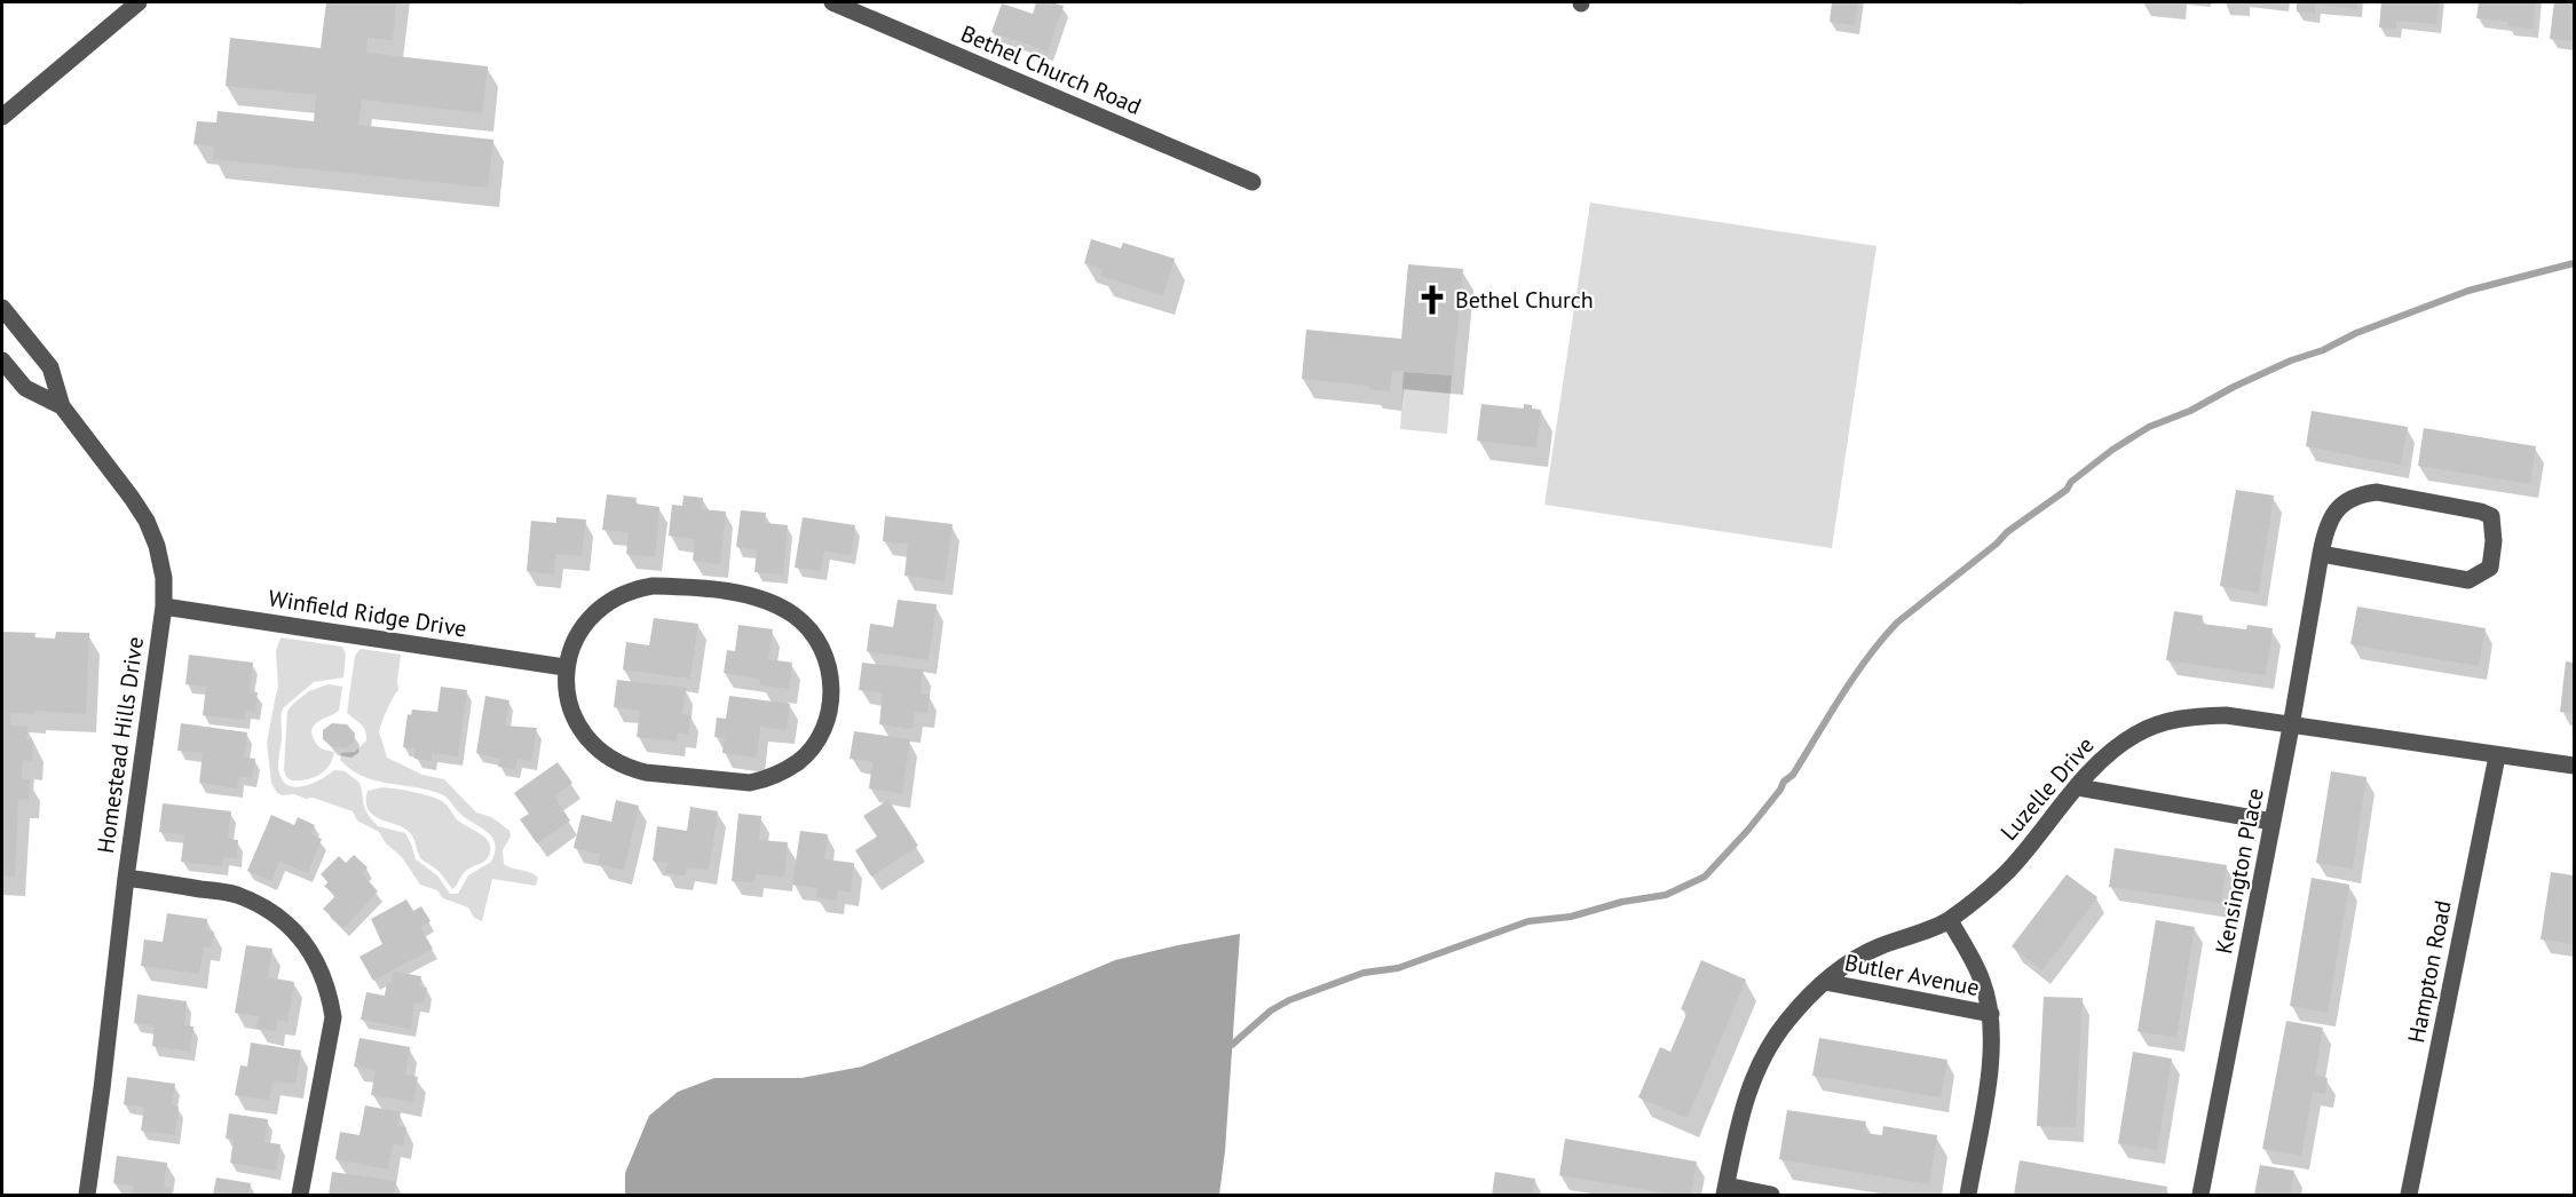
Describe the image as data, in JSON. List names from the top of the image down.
{
  "streets": {
    "street": [
      "Bethel Church Road",
      "Winfield Ridge Drive",
      "Homestead Hills Drive",
      "Luzelle Drive",
      "Kensington Place",
      "Hampton Road",
      "Butler Avenue"
    ]
  },
  "crossings": [
    ["Winfield Ridge Drive", "Homestead Hills Drive"],
    ["Luzelle Drive", "Kensington Place"],
    ["Luzelle Drive", "Hampton Road"],
    ["Luzelle Drive", "Butler Avenue"]
  ],
  "places": {
    "church": ["Bethel Church"]
  }
}
